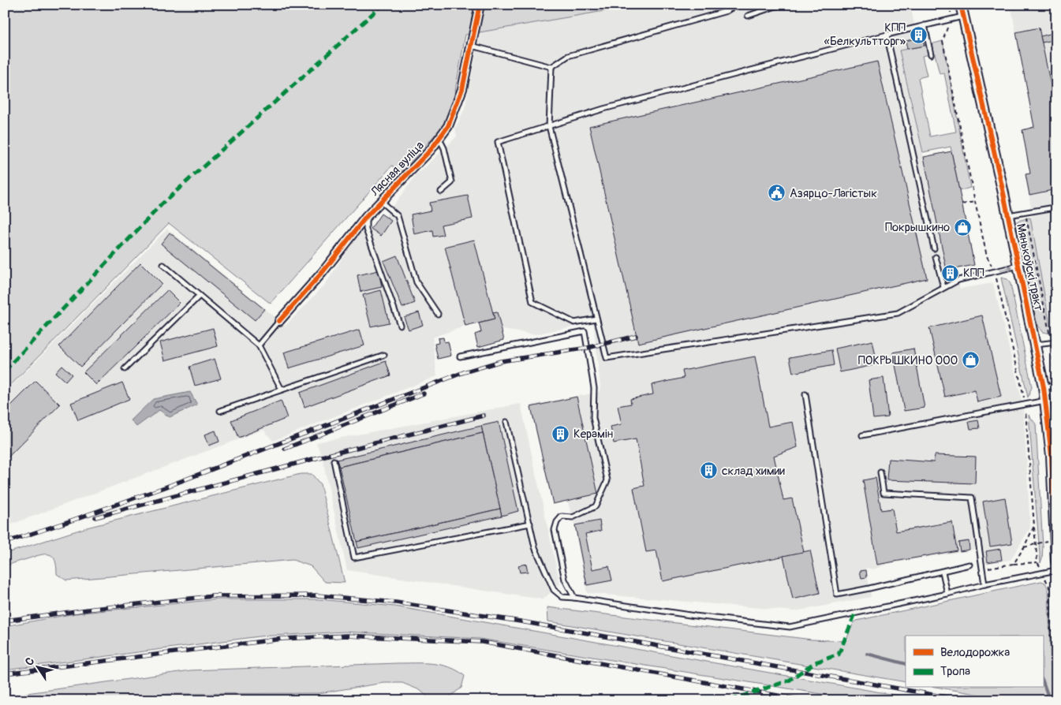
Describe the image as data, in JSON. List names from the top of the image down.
{
  "streets": {
    "street": ["Лясная вуліца", "Мянькоўскі тракт"]
  },
  "places": {
    "building": [
      "КПП «Белкультторг»",
      "КПП",
      "Керамін",
      "склад химии"
    ],
    "public building": ["Азярцо-Лагістык"],
    "shop": ["Покрышкино", "ПОКРЫШКИНО ООО"]
  },
  "legend": ["Велодорожка", "Тропа"],
  "north": "top left"
}
